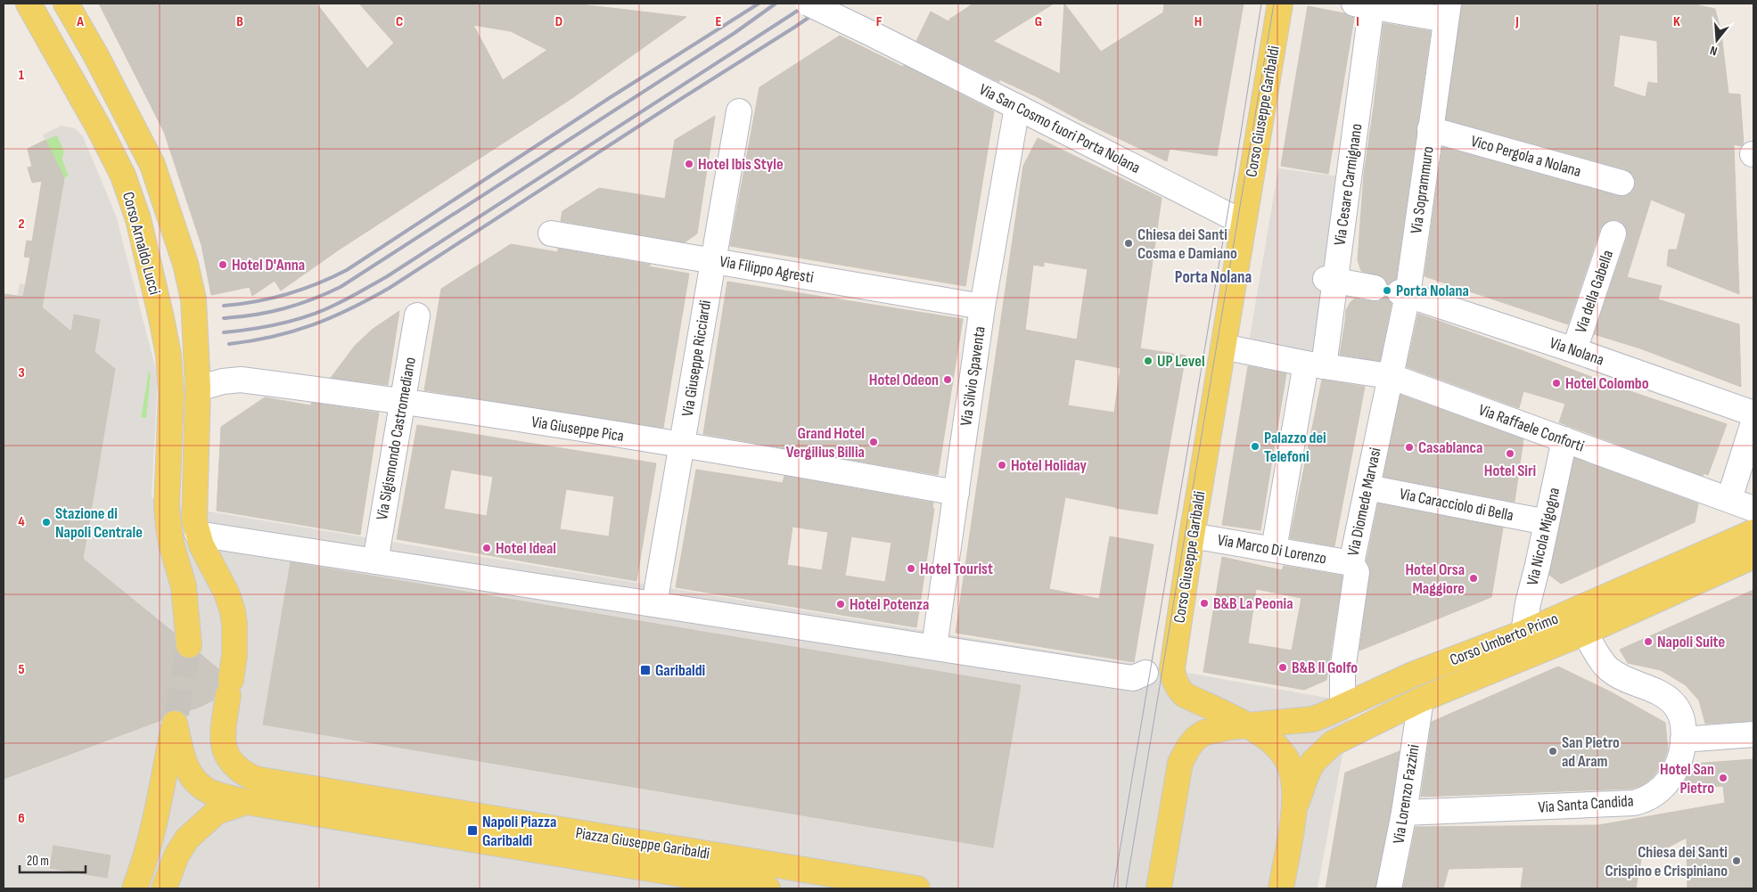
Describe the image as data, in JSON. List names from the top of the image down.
{
  "streets": {
    "main road": [
      "Corso Giuseppe Garibaldi",
      "Corso Arnaldo Lucci",
      "Corso Umberto Primo",
      "Piazza Giuseppe Garibaldi"
    ],
    "street": [
      "Via San Cosmo fuori Porta Nolana",
      "Vico Pergola a Nolana",
      "Via Cesare Carmignano",
      "Via Soprammuro",
      "Via Filippo Agresti",
      "Via della Gabella",
      "Via Nolana",
      "Via Giuseppe Ricciardi",
      "Via Silvio Spaventa",
      "Via Raffaele Conforti",
      "Via Giuseppe Pica",
      "Via Sigismondo Castromediano",
      "Via Diomede Marvasi",
      "Via Caracciolo di Bella",
      "Via Nicola Migogna",
      "Via Marco Di Lorenzo",
      "Via Lorenzo Fazzini",
      "Via Santa Candida"
    ]
  },
  "crossings": [
    ["Corso Giuseppe Garibaldi", "Via San Cosmo fuori Porta Nolana"],
    ["Corso Giuseppe Garibaldi", "Via Raffaele Conforti"],
    ["Corso Giuseppe Garibaldi", "Via Marco Di Lorenzo"],
    ["Corso Giuseppe Garibaldi", "Corso Umberto Primo"],
    ["Via San Cosmo fuori Porta Nolana", "Via Silvio Spaventa"],
    ["Vico Pergola a Nolana", "Via Soprammuro"],
    ["Via Cesare Carmignano", "Via Raffaele Conforti"],
    ["Via Cesare Carmignano", "Via Marco Di Lorenzo"],
    ["Via Soprammuro", "Via Nolana"],
    ["Via Soprammuro", "Via Raffaele Conforti"],
    ["Via Soprammuro", "Via Diomede Marvasi"],
    ["Corso Arnaldo Lucci", "Via Giuseppe Pica"],
    ["Corso Arnaldo Lucci", "Piazza Giuseppe Garibaldi"],
    ["Via Filippo Agresti", "Via Giuseppe Ricciardi"],
    ["Via Filippo Agresti", "Via Silvio Spaventa"],
    ["Via della Gabella", "Via Nolana"],
    ["Via Giuseppe Ricciardi", "Via Giuseppe Pica"],
    ["Via Silvio Spaventa", "Via Giuseppe Pica"],
    ["Via Raffaele Conforti", "Via Diomede Marvasi"],
    ["Via Raffaele Conforti", "Via Nicola Migogna"],
    ["Via Giuseppe Pica", "Via Sigismondo Castromediano"],
    ["Via Diomede Marvasi", "Via Caracciolo di Bella"],
    ["Via Diomede Marvasi", "Via Marco Di Lorenzo"],
    ["Via Diomede Marvasi", "Corso Umberto Primo"],
    ["Via Caracciolo di Bella", "Via Nicola Migogna"],
    ["Via Nicola Migogna", "Corso Umberto Primo"],
    ["Corso Umberto Primo", "Via Lorenzo Fazzini"],
    ["Corso Umberto Primo", "Via Santa Candida"],
    ["Via Lorenzo Fazzini", "Via Santa Candida"]
  ],
  "districts": ["Porta Nolana"],
  "places": {
    "other": [
      "Hotel Ibis Style",
      "Chiesa dei Santi Cosma e Damiano",
      "Hotel D'Anna",
      "Porta Nolana",
      "UP Level",
      "Hotel Odeon",
      "Hotel Colombo",
      "Grand Hotel Vergilius Billia",
      "Palazzo dei Telefoni",
      "Casablanca",
      "Hotel Siri",
      "Hotel Holiday",
      "Stazione di Napoli Centrale",
      "Hotel Ideal",
      "Hotel Tourist",
      "Hotel Orsa Maggiore",
      "B&B La Peonia",
      "Hotel Potenza",
      "Napoli Suite",
      "B&B Il Golfo",
      "San Pietro ad Aram",
      "Hotel San Pietro",
      "Chiesa dei Santi Crispino e Crispiniano"
    ],
    "transit": ["Garibaldi", "Napoli Piazza Garibaldi"]
  },
  "scale_bar": "20 m",
  "north": "bottom",
  "grid": {
    "columns": [
      "A",
      "B",
      "C",
      "D",
      "E",
      "F",
      "G",
      "H",
      "I",
      "J",
      "K"
    ],
    "rows": [
      "1",
      "2",
      "3",
      "4",
      "5",
      "6"
    ]
  }
}
